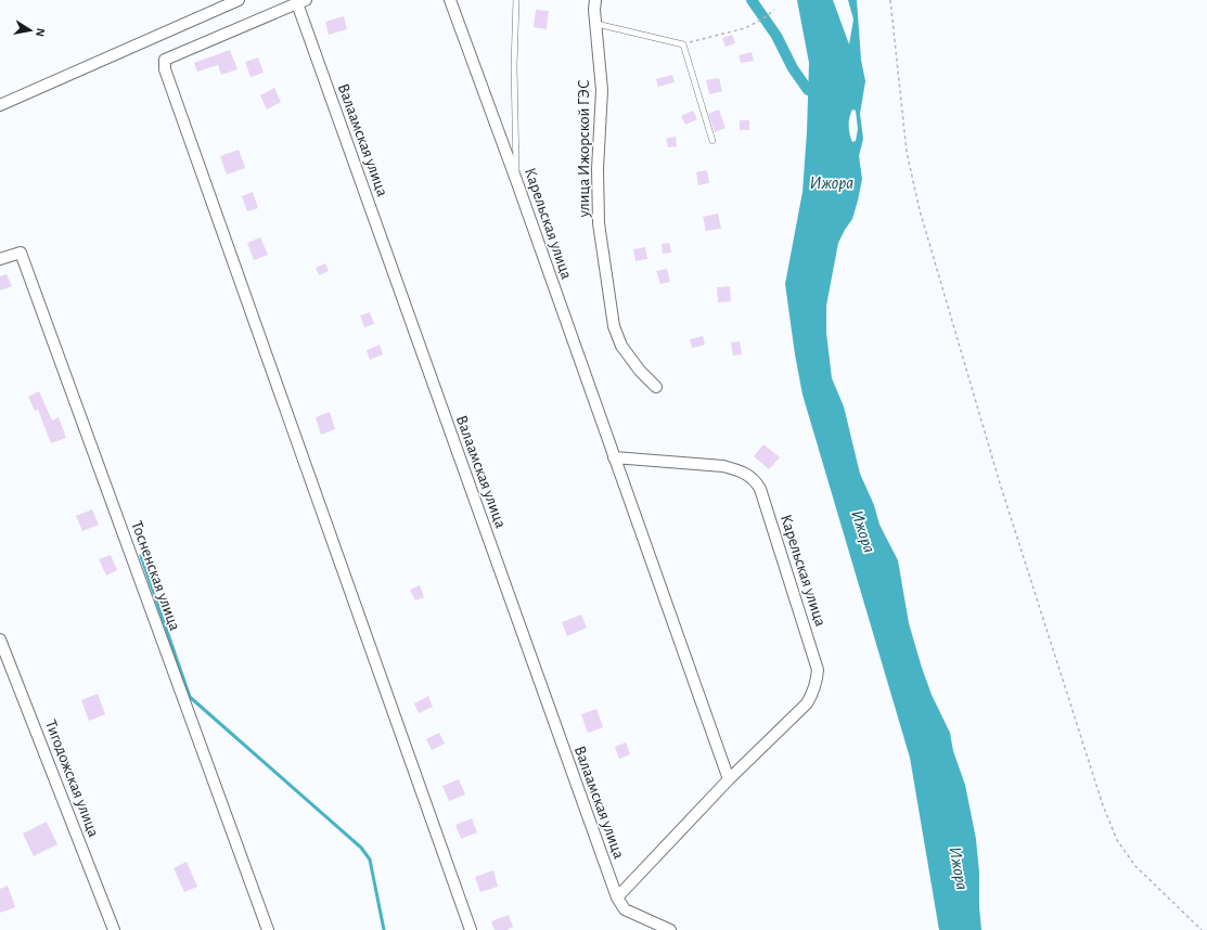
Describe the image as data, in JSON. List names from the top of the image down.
{
  "streets": {
    "street": [
      "Валаамская улица",
      "улица Ижорской ГЭС",
      "Карельская улица",
      "Тосненская улица",
      "Тигодожская улица"
    ]
  },
  "crossings": [
    ["Валаамская улица", "Карельская улица"]
  ],
  "water": ["Ижора"],
  "north": "right"
}
